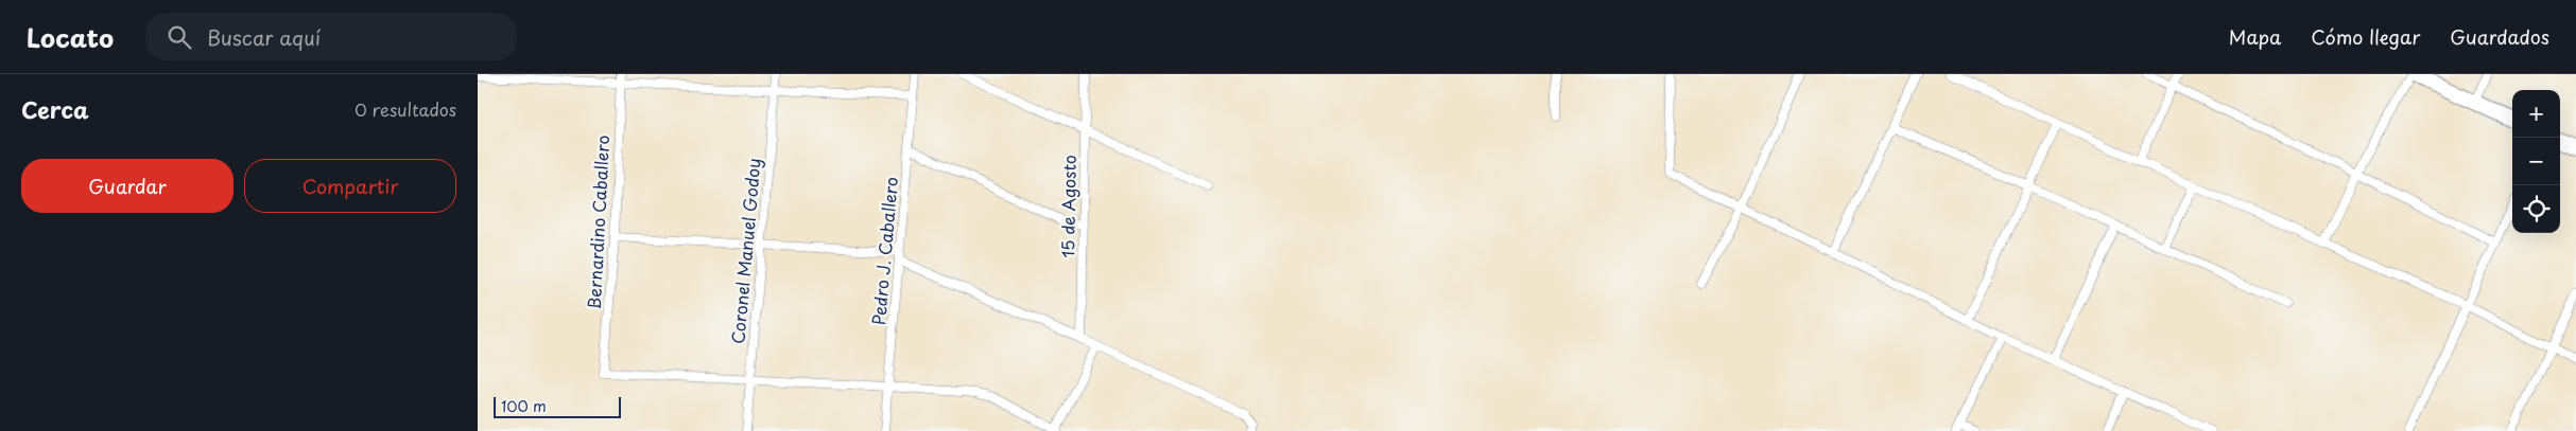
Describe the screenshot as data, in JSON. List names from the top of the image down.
{
  "streets": {
    "street": [
      "15 de Agosto",
      "Bernardino Caballero",
      "Coronel Manuel Godoy",
      "Pedro J. Caballero"
    ]
  },
  "crossings": [
    ["Bernardino Caballero", "Coronel Manuel Godoy"]
  ],
  "scale_bar": "100 m",
  "page": {
    "header": "Locato",
    "search": "Buscar aquí",
    "nav": ["Mapa", "Cómo llegar", "Guardados"],
    "heading": ["Cerca", "0 resultados"],
    "map_buttons": ["+", "−"],
    "buttons": ["Guardar", "Compartir"],
    "scale": "100 m"
  }
}
